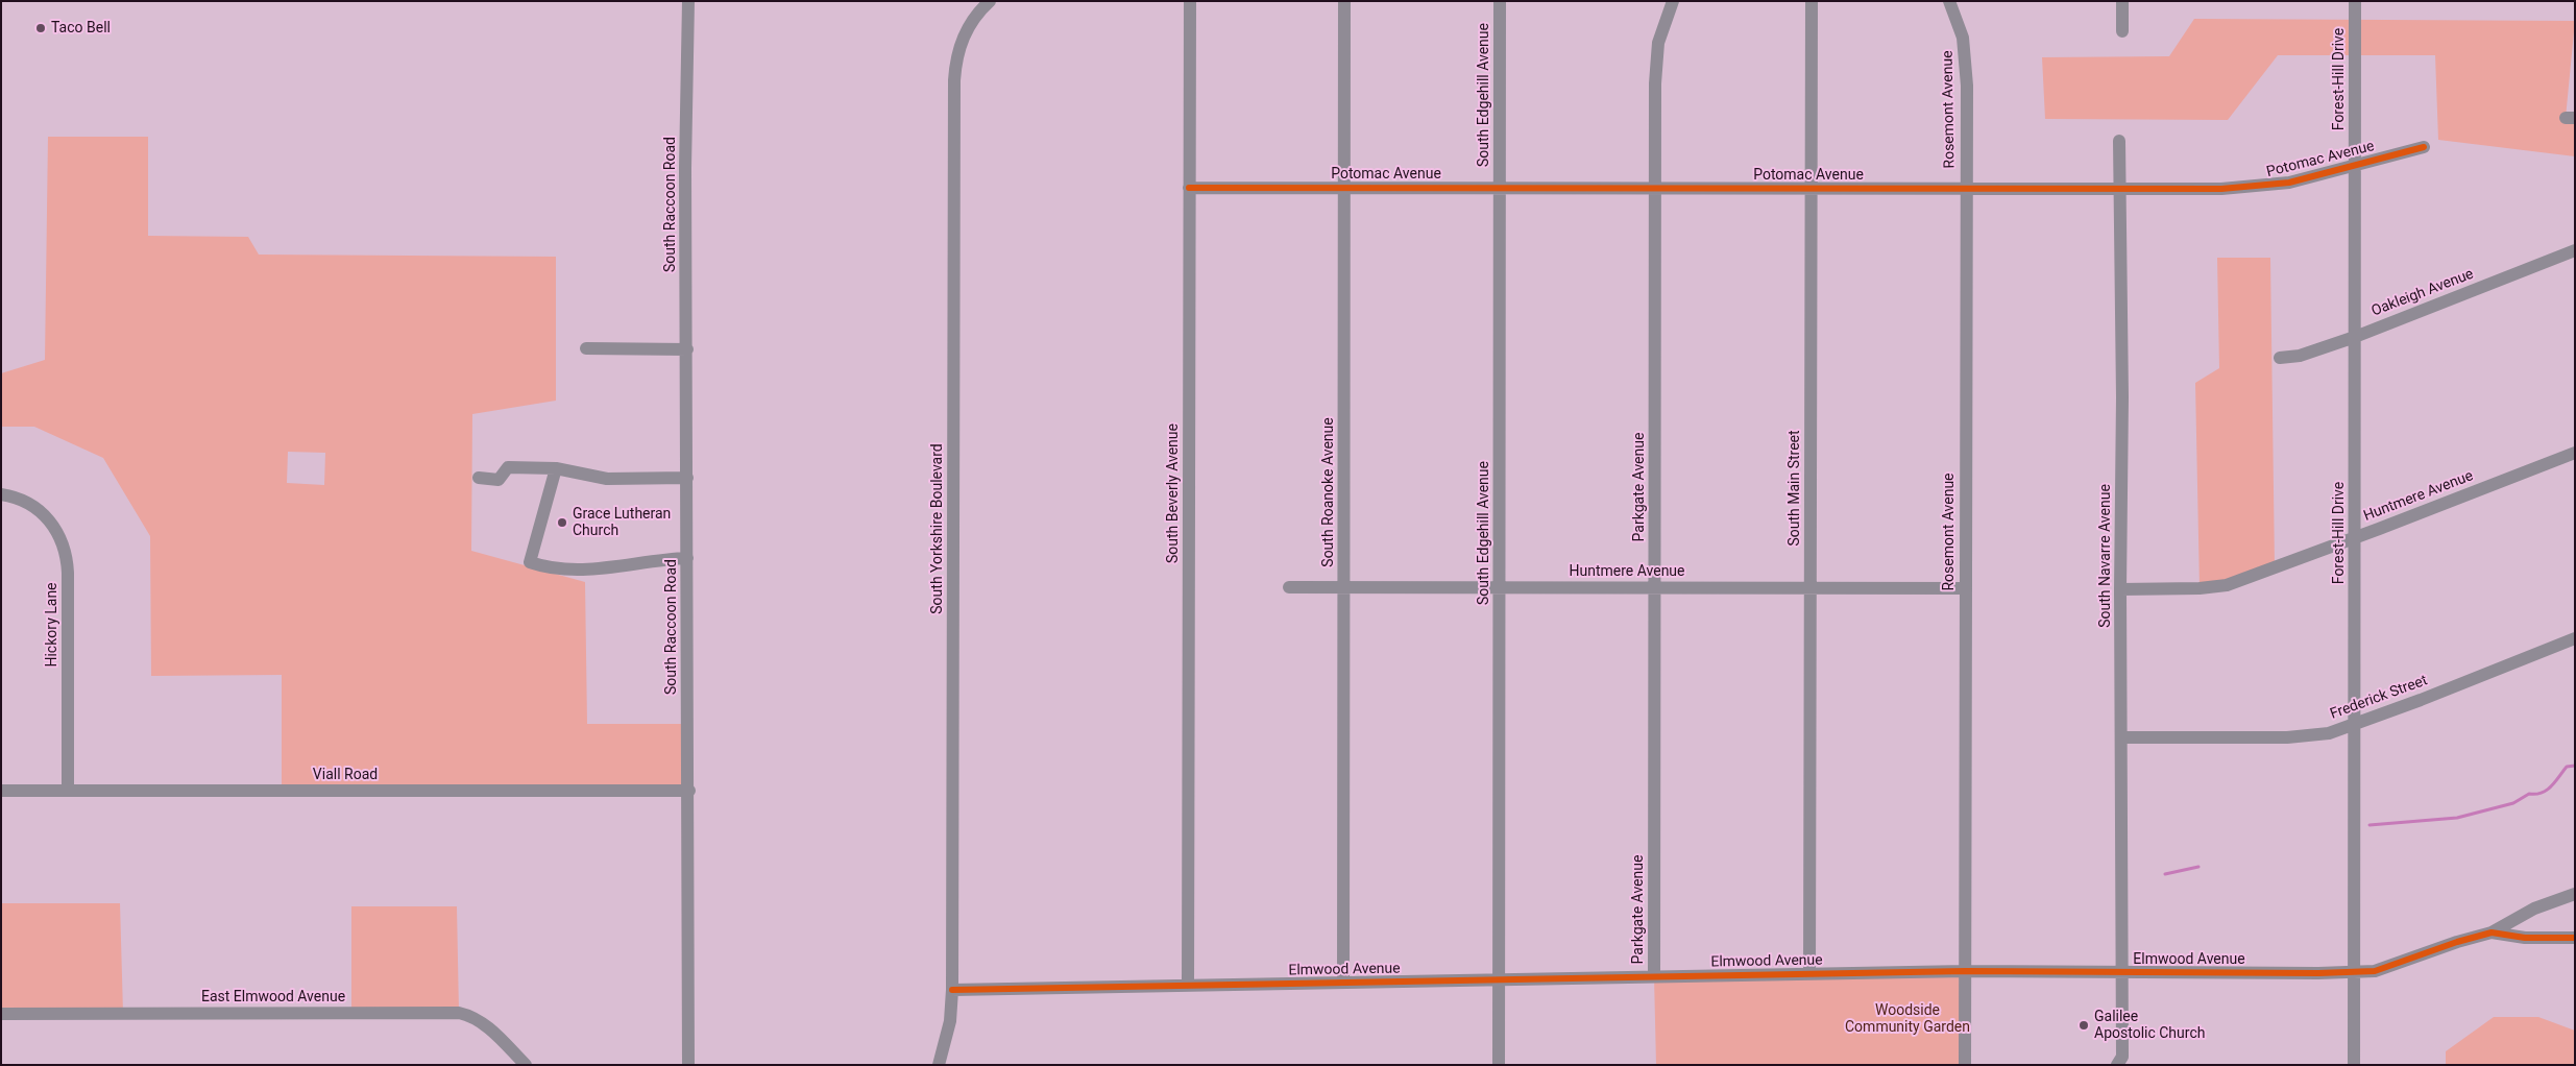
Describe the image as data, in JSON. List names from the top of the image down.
{
  "streets": {
    "street": [
      "Forest-Hill Drive",
      "South Edgehill Avenue",
      "Rosemont Avenue",
      "Potomac Avenue",
      "South Raccoon Road",
      "Oakleigh Avenue",
      "Parkgate Avenue",
      "South Main Street",
      "South Roanoke Avenue",
      "South Beverly Avenue",
      "Huntmere Avenue",
      "South Yorkshire Boulevard",
      "South Navarre Avenue",
      "Hickory Lane",
      "Frederick Street",
      "Viall Road",
      "Elmwood Avenue",
      "East Elmwood Avenue"
    ]
  },
  "crossings": [
    ["Forest-Hill Drive", "Potomac Avenue"],
    ["Forest-Hill Drive", "Oakleigh Avenue"],
    ["Forest-Hill Drive", "Huntmere Avenue"],
    ["Forest-Hill Drive", "Frederick Street"],
    ["Forest-Hill Drive", "Elmwood Avenue"],
    ["South Edgehill Avenue", "Potomac Avenue"],
    ["South Edgehill Avenue", "Huntmere Avenue"],
    ["South Edgehill Avenue", "Elmwood Avenue"],
    ["Rosemont Avenue", "Potomac Avenue"],
    ["Rosemont Avenue", "Huntmere Avenue"],
    ["Rosemont Avenue", "Elmwood Avenue"],
    ["Potomac Avenue", "Parkgate Avenue"],
    ["Potomac Avenue", "South Main Street"],
    ["Potomac Avenue", "South Roanoke Avenue"],
    ["Potomac Avenue", "South Beverly Avenue"],
    ["Potomac Avenue", "South Navarre Avenue"],
    ["South Raccoon Road", "Viall Road"],
    ["Parkgate Avenue", "Huntmere Avenue"],
    ["Parkgate Avenue", "Elmwood Avenue"],
    ["South Main Street", "Huntmere Avenue"],
    ["South Main Street", "Elmwood Avenue"],
    ["South Roanoke Avenue", "Huntmere Avenue"],
    ["South Roanoke Avenue", "Elmwood Avenue"],
    ["South Beverly Avenue", "Elmwood Avenue"],
    ["Huntmere Avenue", "South Navarre Avenue"],
    ["South Yorkshire Boulevard", "Elmwood Avenue"],
    ["South Navarre Avenue", "Frederick Street"],
    ["South Navarre Avenue", "Elmwood Avenue"],
    ["Hickory Lane", "Viall Road"]
  ],
  "parks": ["Woodside Community Garden"],
  "places": ["Taco Bell", "Grace Lutheran Church", "Galilee Apostolic Church"]
}
